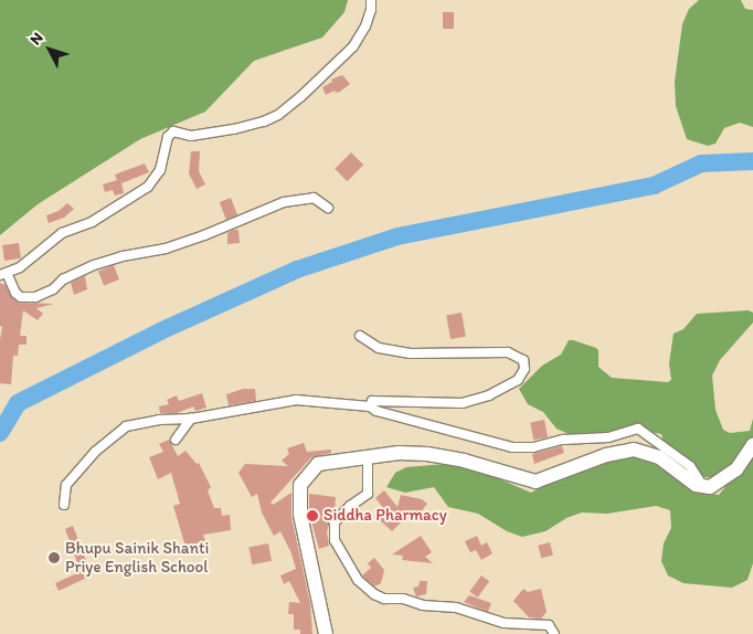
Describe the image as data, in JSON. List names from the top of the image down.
{
  "places": ["Siddha Pharmacy", "Bhupu Sainik Shanti Priye English School"],
  "north": "top left"
}
